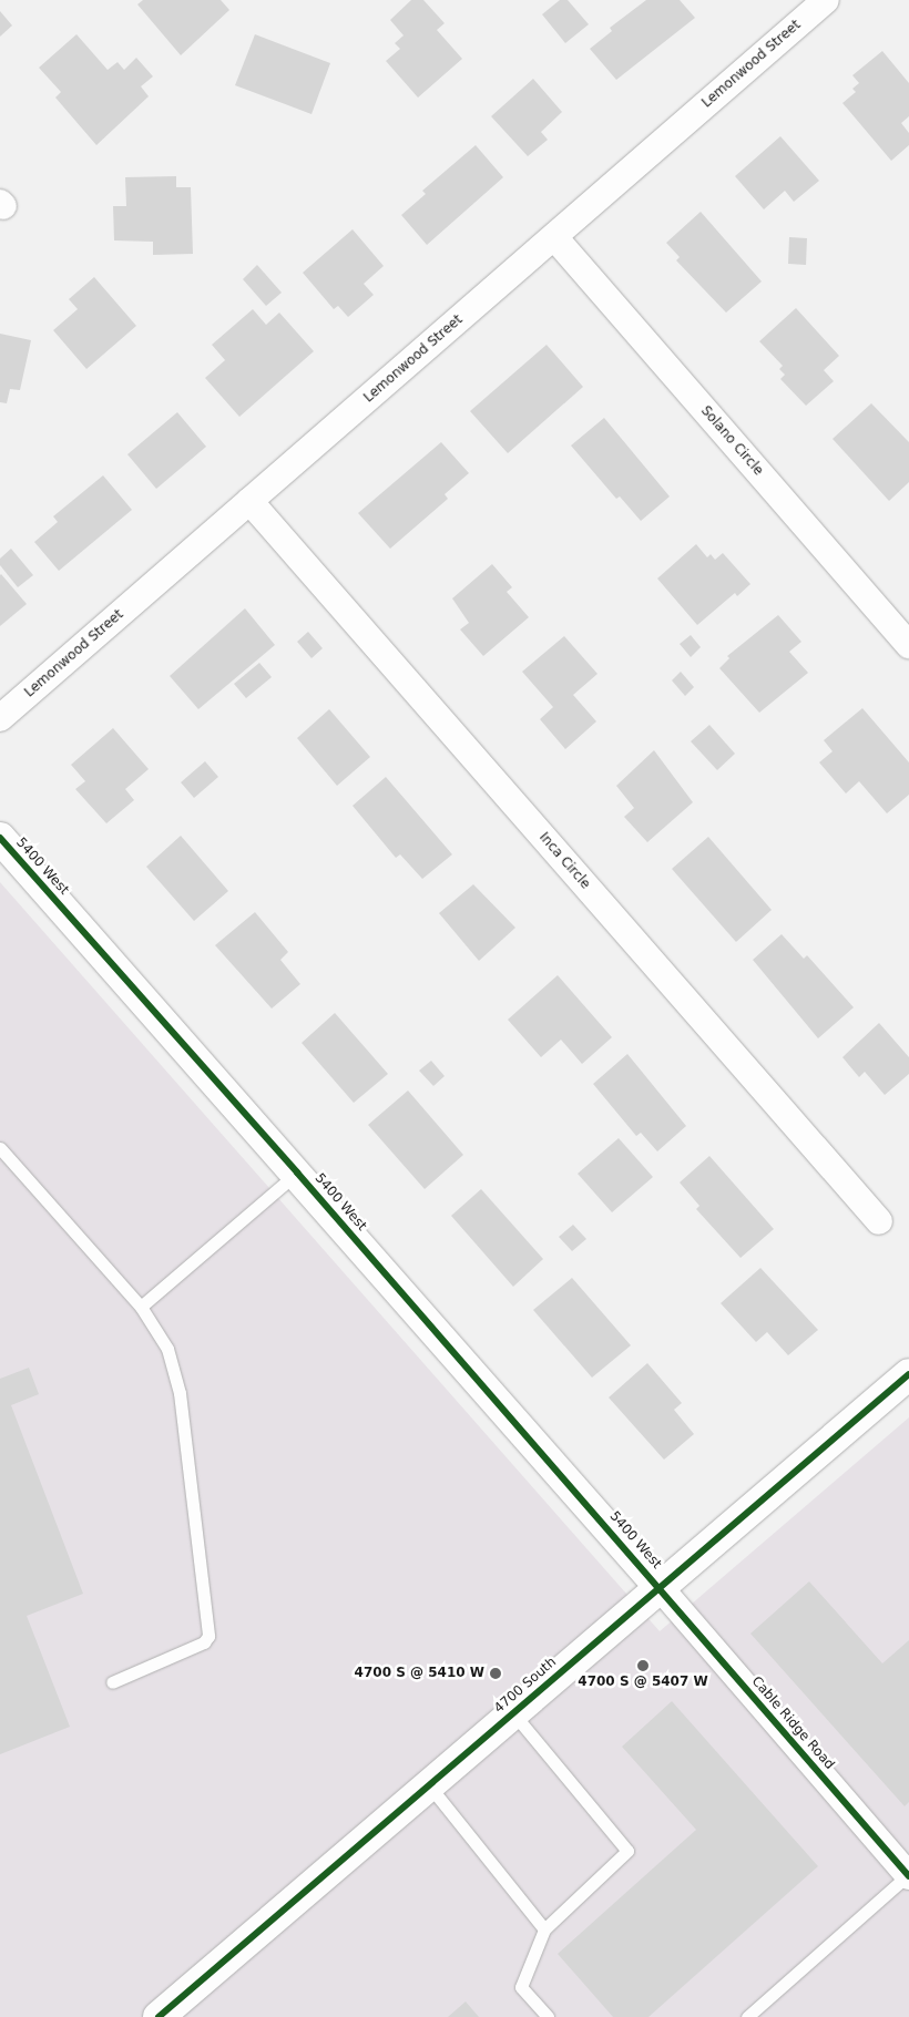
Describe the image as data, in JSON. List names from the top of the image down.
{
  "streets": {
    "street": [
      "Lemonwood Street",
      "Solano Circle",
      "Inca Circle",
      "5400 West",
      "4700 South",
      "Cable Ridge Road"
    ]
  },
  "crossings": [
    ["Lemonwood Street", "Solano Circle"],
    ["Lemonwood Street", "Inca Circle"],
    ["5400 West", "4700 South"],
    ["5400 West", "Cable Ridge Road"],
    ["4700 South", "Cable Ridge Road"]
  ],
  "places": ["4700 S @ 5407 W", "4700 S @ 5410 W"]
}
